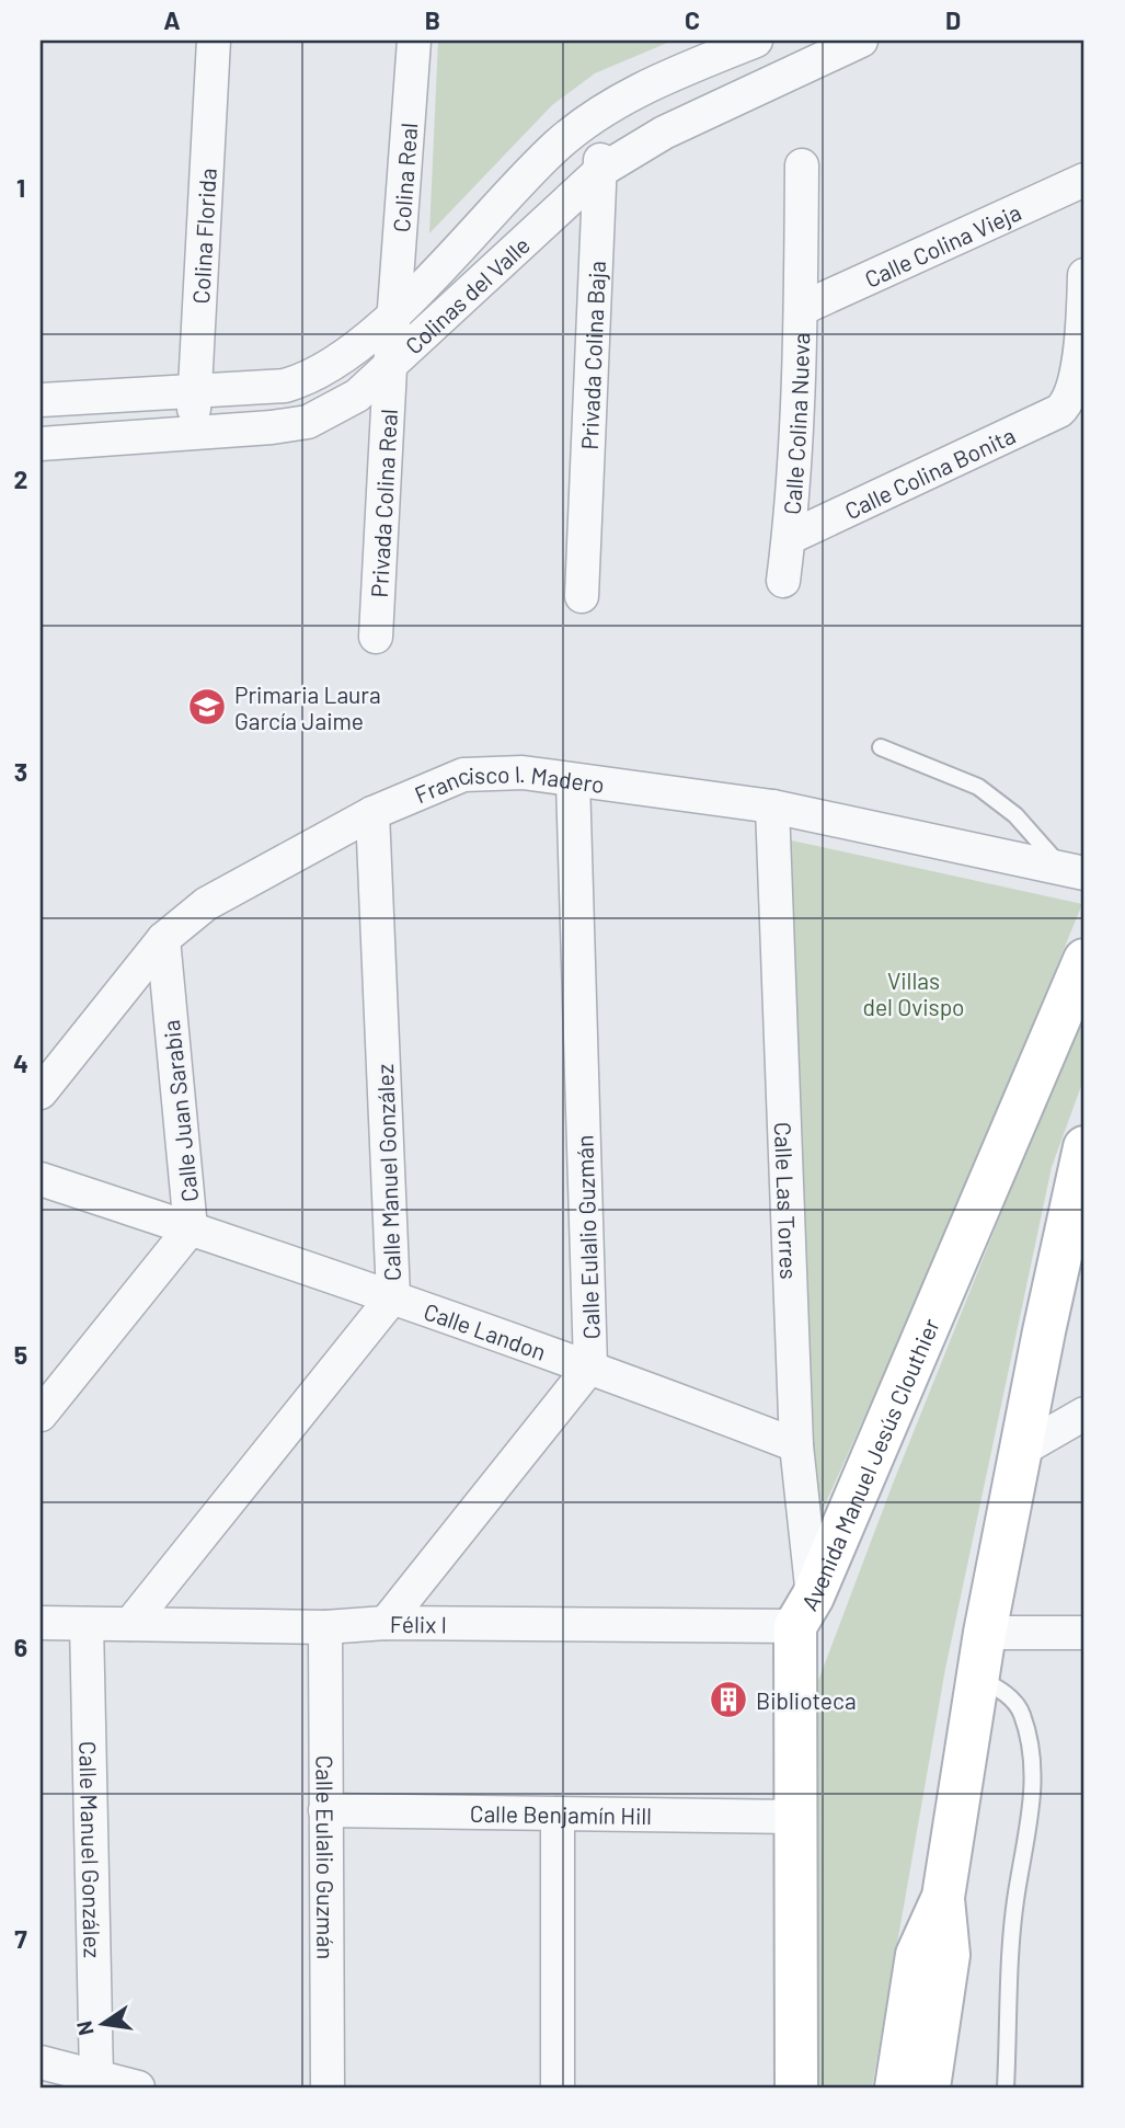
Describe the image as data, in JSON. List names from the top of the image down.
{
  "streets": {
    "street": [
      "Colina Real",
      "Colina Florida",
      "Calle Colina Vieja",
      "Colinas del Valle",
      "Privada Colina Baja",
      "Calle Colina Nueva",
      "Calle Colina Bonita",
      "Privada Colina Real",
      "Francisco I. Madero",
      "Calle Juan Sarabia",
      "Calle Manuel González",
      "Calle Las Torres",
      "Calle Eulalio Guzmán",
      "Calle Landon",
      "Avenida Manuel Jesús Clouthier",
      "Félix I",
      "Calle Benjamín Hill"
    ]
  },
  "crossings": [
    ["Colina Real", "Colinas del Valle"],
    ["Colina Real", "Privada Colina Real"],
    ["Colina Florida", "Colinas del Valle"],
    ["Calle Colina Vieja", "Calle Colina Nueva"],
    ["Colinas del Valle", "Privada Colina Baja"],
    ["Colinas del Valle", "Privada Colina Real"],
    ["Calle Colina Nueva", "Calle Colina Bonita"],
    ["Francisco I. Madero", "Calle Juan Sarabia"],
    ["Francisco I. Madero", "Calle Manuel González"],
    ["Francisco I. Madero", "Calle Las Torres"],
    ["Francisco I. Madero", "Calle Eulalio Guzmán"],
    ["Calle Juan Sarabia", "Calle Landon"],
    ["Calle Manuel González", "Calle Landon"],
    ["Calle Manuel González", "Félix I"],
    ["Calle Las Torres", "Calle Landon"],
    ["Calle Las Torres", "Avenida Manuel Jesús Clouthier"],
    ["Calle Las Torres", "Félix I"],
    ["Calle Eulalio Guzmán", "Calle Landon"],
    ["Calle Eulalio Guzmán", "Félix I"],
    ["Calle Eulalio Guzmán", "Calle Benjamín Hill"],
    ["Avenida Manuel Jesús Clouthier", "Félix I"],
    ["Avenida Manuel Jesús Clouthier", "Calle Benjamín Hill"]
  ],
  "parks": ["Villas del Ovispo"],
  "places": {
    "school or university": ["Primaria Laura García Jaime"],
    "building": ["Biblioteca"]
  },
  "north": "left",
  "grid": {
    "columns": [
      "A",
      "B",
      "C",
      "D"
    ],
    "rows": [
      "1",
      "2",
      "3",
      "4",
      "5",
      "6",
      "7"
    ]
  }
}
